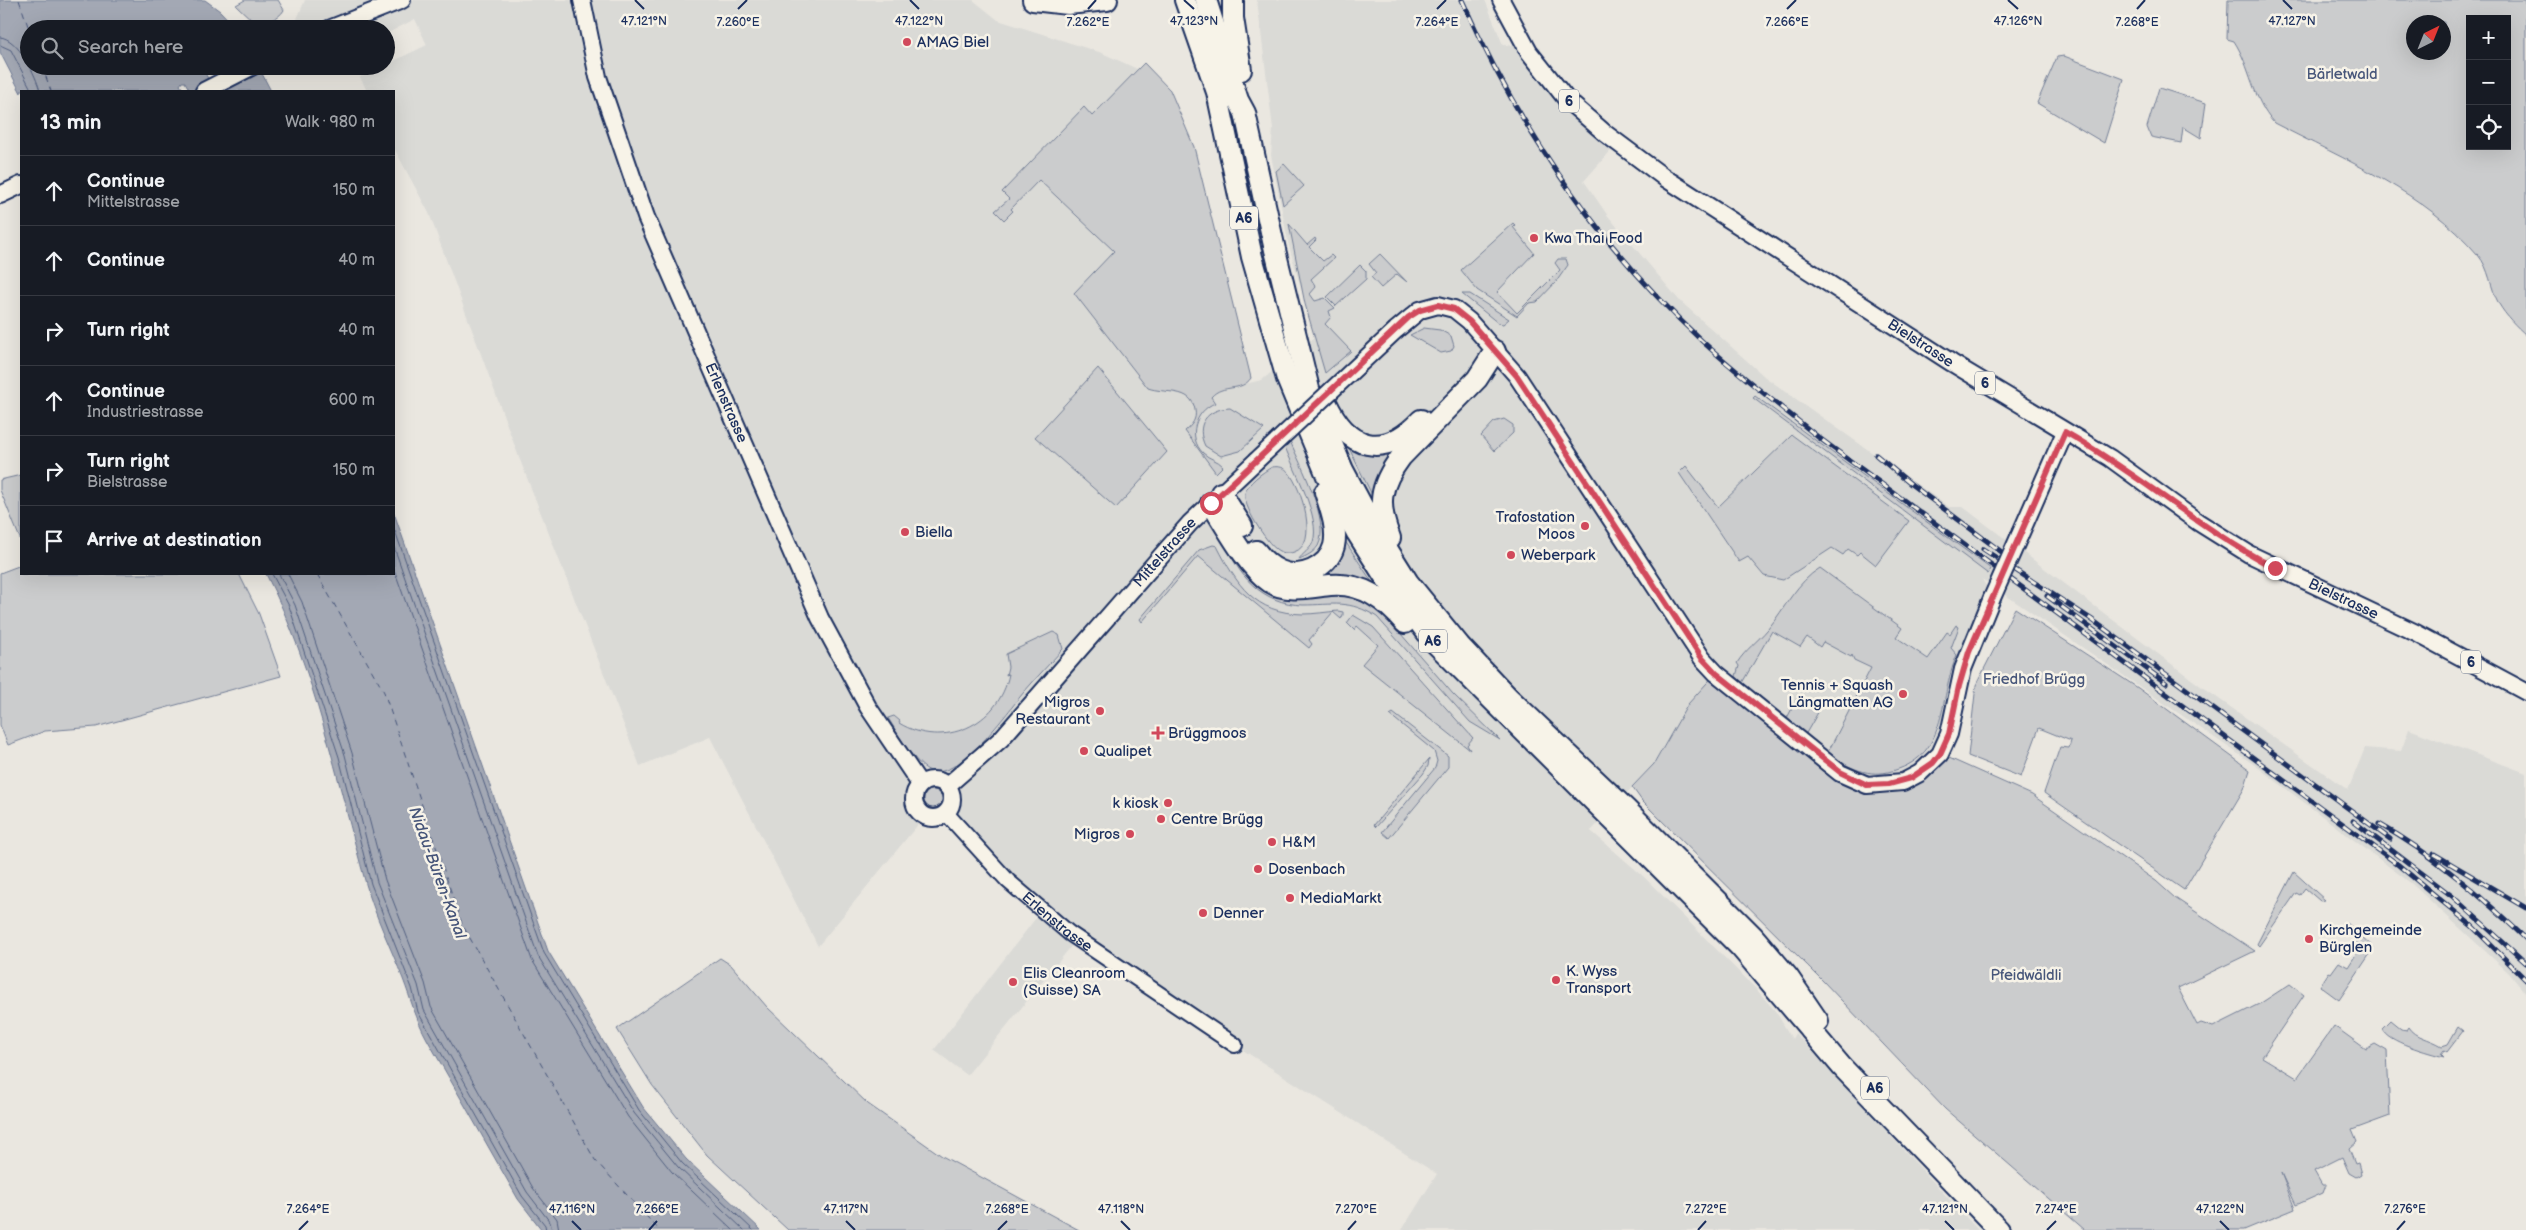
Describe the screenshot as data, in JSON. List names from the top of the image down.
{
  "streets": {
    "highway": ["A6"],
    "main road": [
      "6",
      "Bielstrasse",
      "Erlenstrasse",
      "Mittelstrasse"
    ]
  },
  "crossings": [
    ["Erlenstrasse", "Mittelstrasse"]
  ],
  "water": ["Nidau-Büren-Kanal"],
  "parks": ["Bärletwald", "Friedhof Brügg", "Pfeidwäldli"],
  "places": {
    "other": [
      "AMAG Biel",
      "Kwa Thai Food",
      "Trafostation Moos",
      "Biella",
      "Weberpark",
      "Tennis + Squash Längmatten AG",
      "Migros Restaurant",
      "Qualipet",
      "k kiosk",
      "Centre Brügg",
      "Migros",
      "H&M",
      "Dosenbach",
      "MediaMarkt",
      "Denner",
      "Kirchgemeinde Bürglen",
      "K. Wyss Transport",
      "Elis Cleanroom (Suisse) SA"
    ],
    "health": ["Brüggmoos"]
  },
  "north": "top right",
  "page": {
    "map_buttons": ["+", "−"],
    "search": "Search here",
    "heading": ["13 min", "Walk · 980 m"],
    "list": [
      ["Continue", "Mittelstrasse", "150 m"],
      ["Continue", "40 m"],
      ["Turn right", "40 m"],
      ["Continue", "Industriestrasse", "600 m"],
      ["Turn right", "Bielstrasse", "150 m"],
      "Arrive at destination"
    ]
  },
  "coordinates": [
    "47.126°N",
    "47.127°N",
    "47.121°N",
    "47.122°N",
    "47.123°N",
    "7.260°E",
    "7.262°E",
    "7.268°E",
    "7.264°E",
    "7.266°E",
    "7.270°E",
    "7.272°E",
    "7.274°E",
    "7.276°E",
    "47.116°N",
    "47.117°N",
    "47.118°N"
  ]
}
